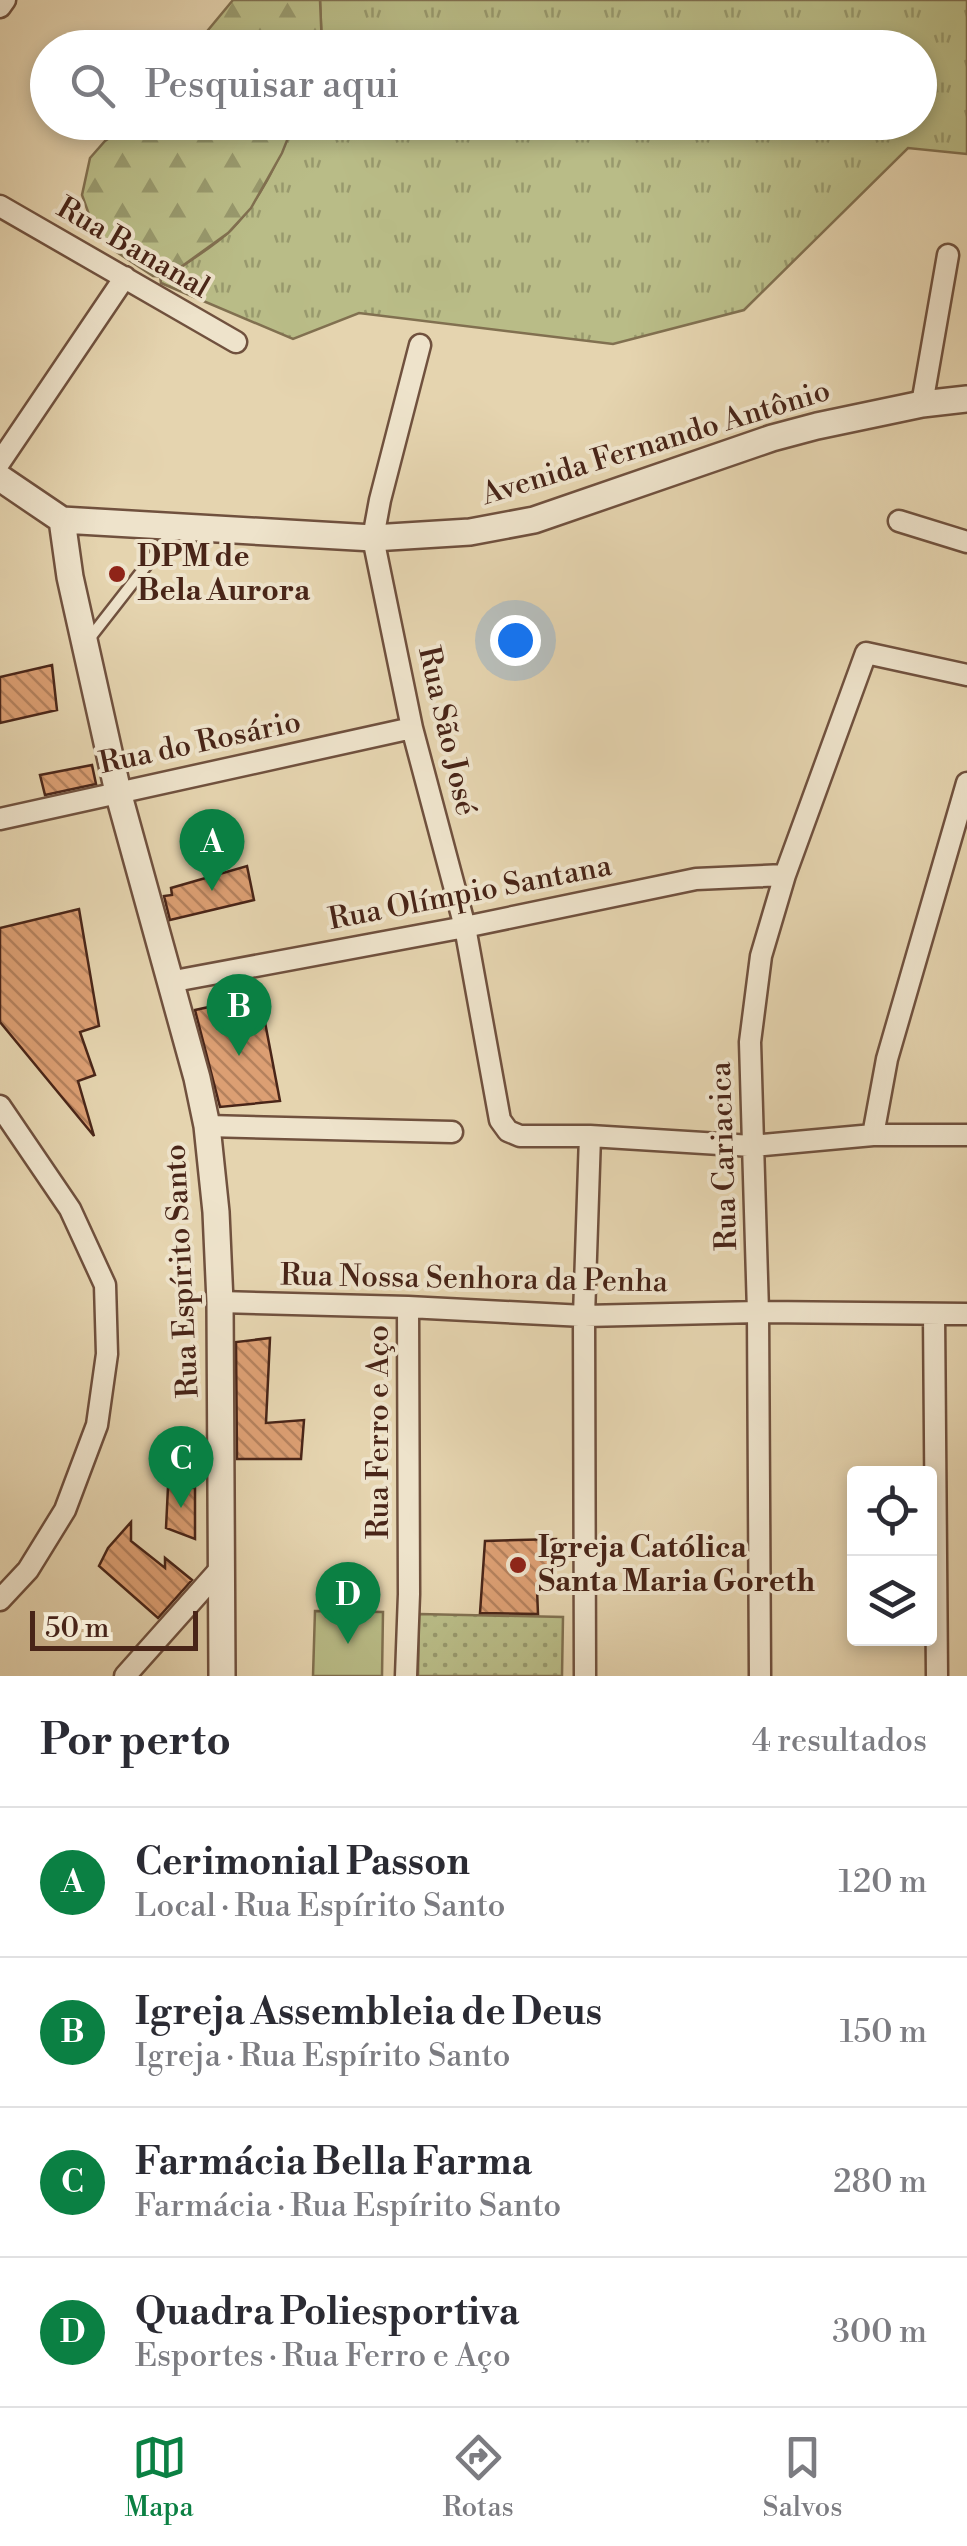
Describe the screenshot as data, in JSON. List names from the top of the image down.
{
  "streets": {
    "street": [
      "Rua Bananal",
      "Avenida Fernando Antônio",
      "Rua São José",
      "Rua do Rosário",
      "Rua Olímpio Santana",
      "Rua Cariacica",
      "Rua Espírito Santo",
      "Rua Nossa Senhora da Penha",
      "Rua Ferro e Aço"
    ]
  },
  "crossings": [
    ["Avenida Fernando Antônio", "Rua São José"],
    ["Avenida Fernando Antônio", "Rua Espírito Santo"],
    ["Rua São José", "Rua do Rosário"],
    ["Rua São José", "Rua Olímpio Santana"],
    ["Rua do Rosário", "Rua Espírito Santo"],
    ["Rua Olímpio Santana", "Rua Cariacica"],
    ["Rua Olímpio Santana", "Rua Espírito Santo"],
    ["Rua Cariacica", "Rua Nossa Senhora da Penha"],
    ["Rua Espírito Santo", "Rua Nossa Senhora da Penha"],
    ["Rua Nossa Senhora da Penha", "Rua Ferro e Aço"]
  ],
  "places": ["DPM de Bela Aurora", "Igreja Católica Santa Maria Goreth"],
  "scale_bar": "50 m",
  "page": {
    "search": "Pesquisar aqui",
    "pins": [
      "A",
      "B",
      "C",
      "D"
    ],
    "scale": "50 m",
    "heading": ["Por perto", "4 resultados"],
    "list": [
      {
        "mark": "A",
        "name": "Cerimonial Passon",
        "note": "Local · Rua Espírito Santo",
        "value": "120 m"
      },
      {
        "mark": "B",
        "name": "Igreja Assembleia de Deus",
        "note": "Igreja · Rua Espírito Santo",
        "value": "150 m"
      },
      {
        "mark": "C",
        "name": "Farmácia Bella Farma",
        "note": "Farmácia · Rua Espírito Santo",
        "value": "280 m"
      },
      {
        "mark": "D",
        "name": "Quadra Poliesportiva",
        "note": "Esportes · Rua Ferro e Aço",
        "value": "300 m"
      }
    ],
    "nav": ["Mapa", "Rotas", "Salvos"]
  }
}
